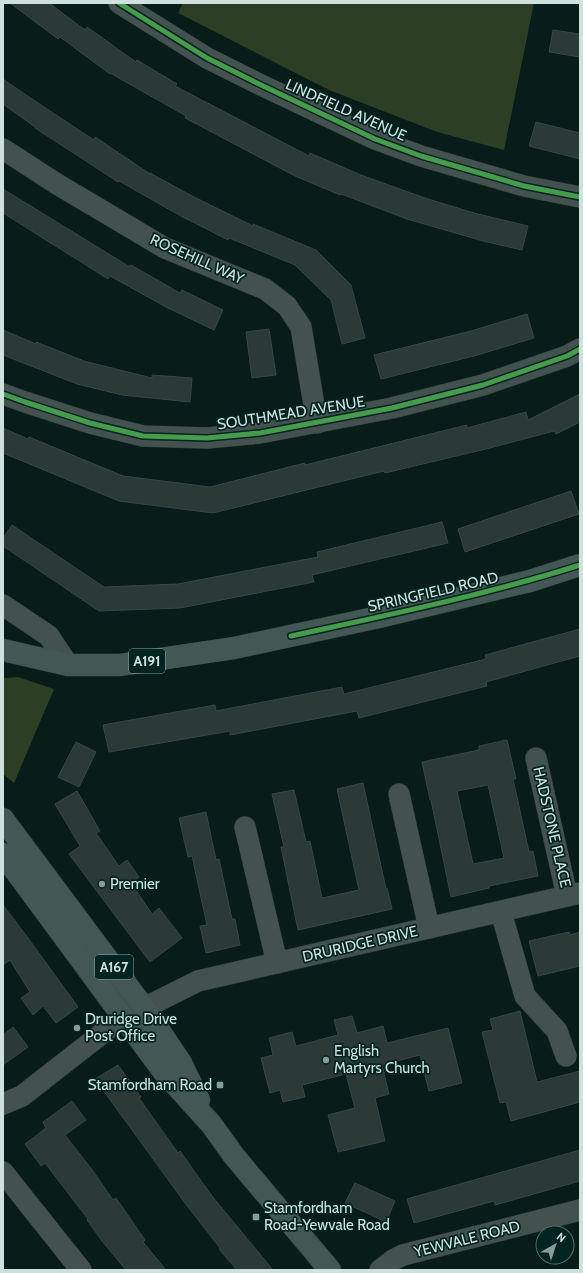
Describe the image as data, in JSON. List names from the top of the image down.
{
  "streets": {
    "main road": ["SPRINGFIELD ROAD", "A191", "A167"],
    "street": [
      "LINDFIELD AVENUE",
      "ROSEHILL WAY",
      "SOUTHMEAD AVENUE",
      "HADSTONE PLACE",
      "DRURIDGE DRIVE",
      "YEWVALE ROAD"
    ]
  },
  "crossings": [
    ["ROSEHILL WAY", "SOUTHMEAD AVENUE"],
    ["HADSTONE PLACE", "DRURIDGE DRIVE"],
    ["DRURIDGE DRIVE", "A167"]
  ],
  "places": {
    "other": ["Premier", "Druridge Drive Post Office", "English Martyrs Church"],
    "transit": ["Stamfordham Road", "Stamfordham Road-Yewvale Road"]
  },
  "north": "top right"
}
